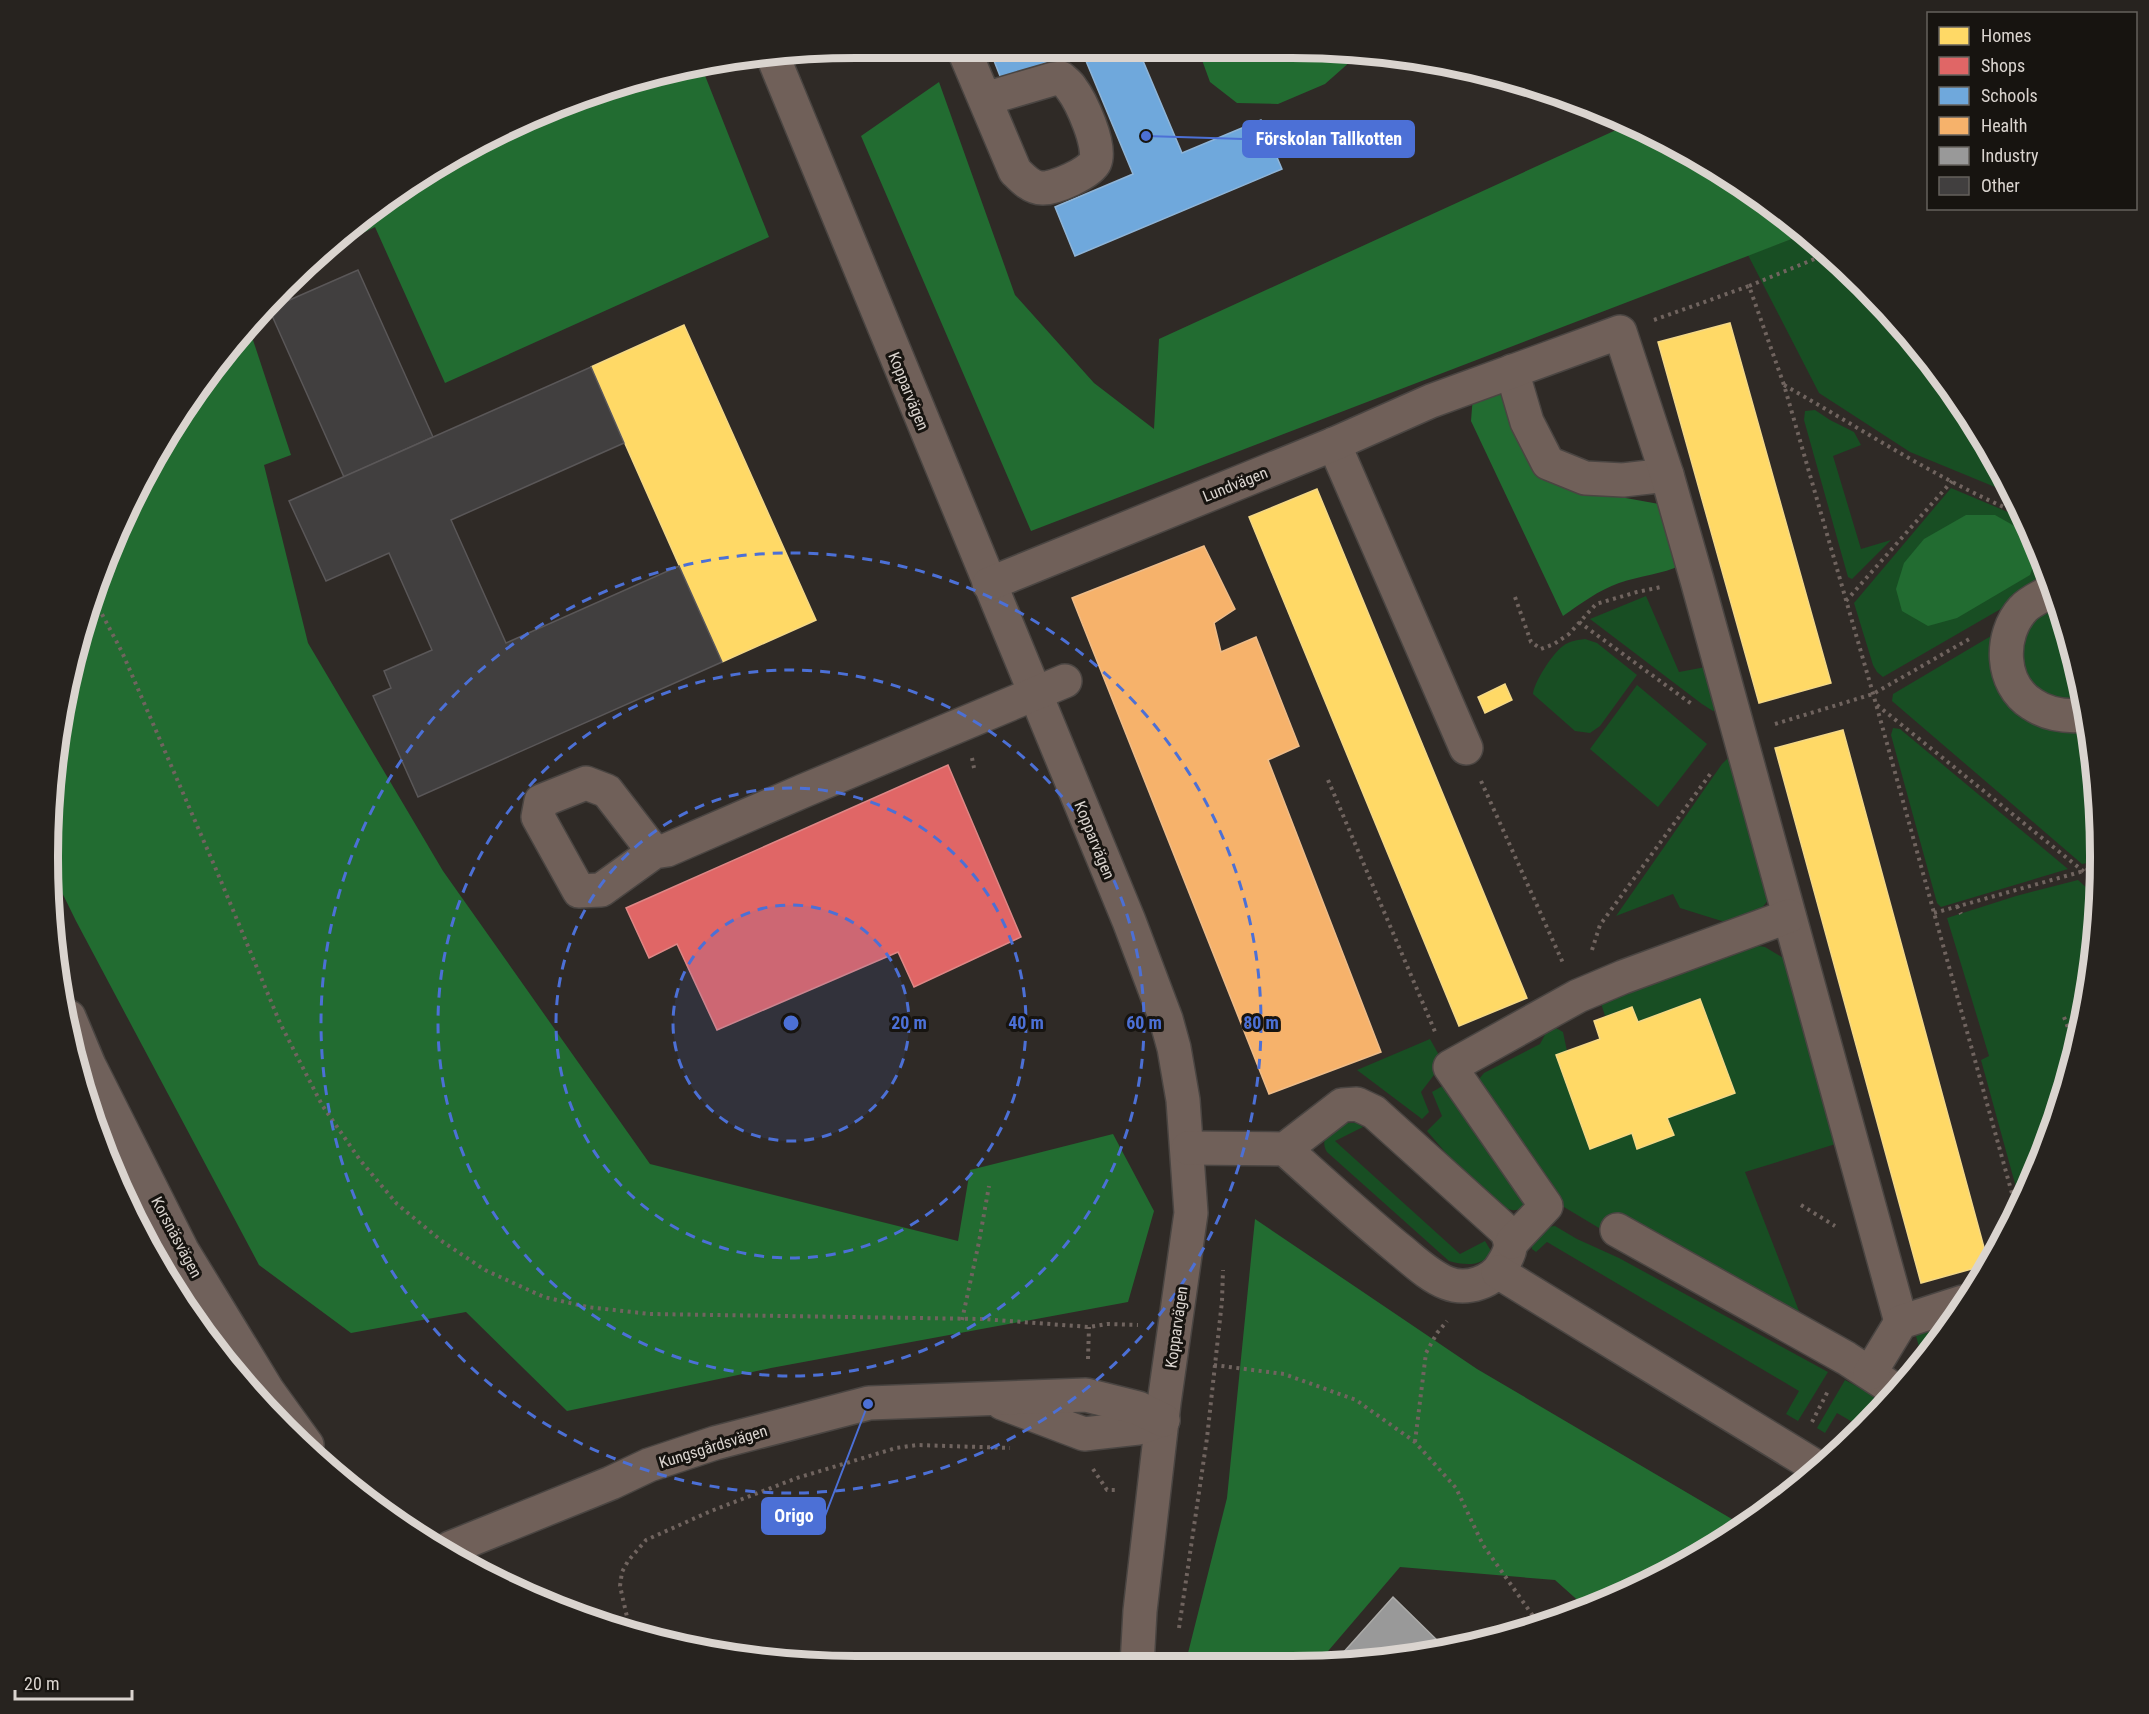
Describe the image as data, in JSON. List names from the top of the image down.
{
  "streets": {
    "main road": ["Korsnäsvägen"],
    "street": ["Kopparvägen", "Lundvägen", "Kungsgårdsvägen"]
  },
  "crossings": [
    ["Kopparvägen", "Lundvägen"],
    ["Kopparvägen", "Kungsgårdsvägen"]
  ],
  "places": ["Förskolan Tallkotten", "Origo"],
  "legend": [
    "Homes",
    "Shops",
    "Schools",
    "Health",
    "Industry",
    "Other"
  ],
  "scale_bar": "20 m",
  "rings": [
    "20 m",
    "40 m",
    "60 m",
    "80 m"
  ]
}
